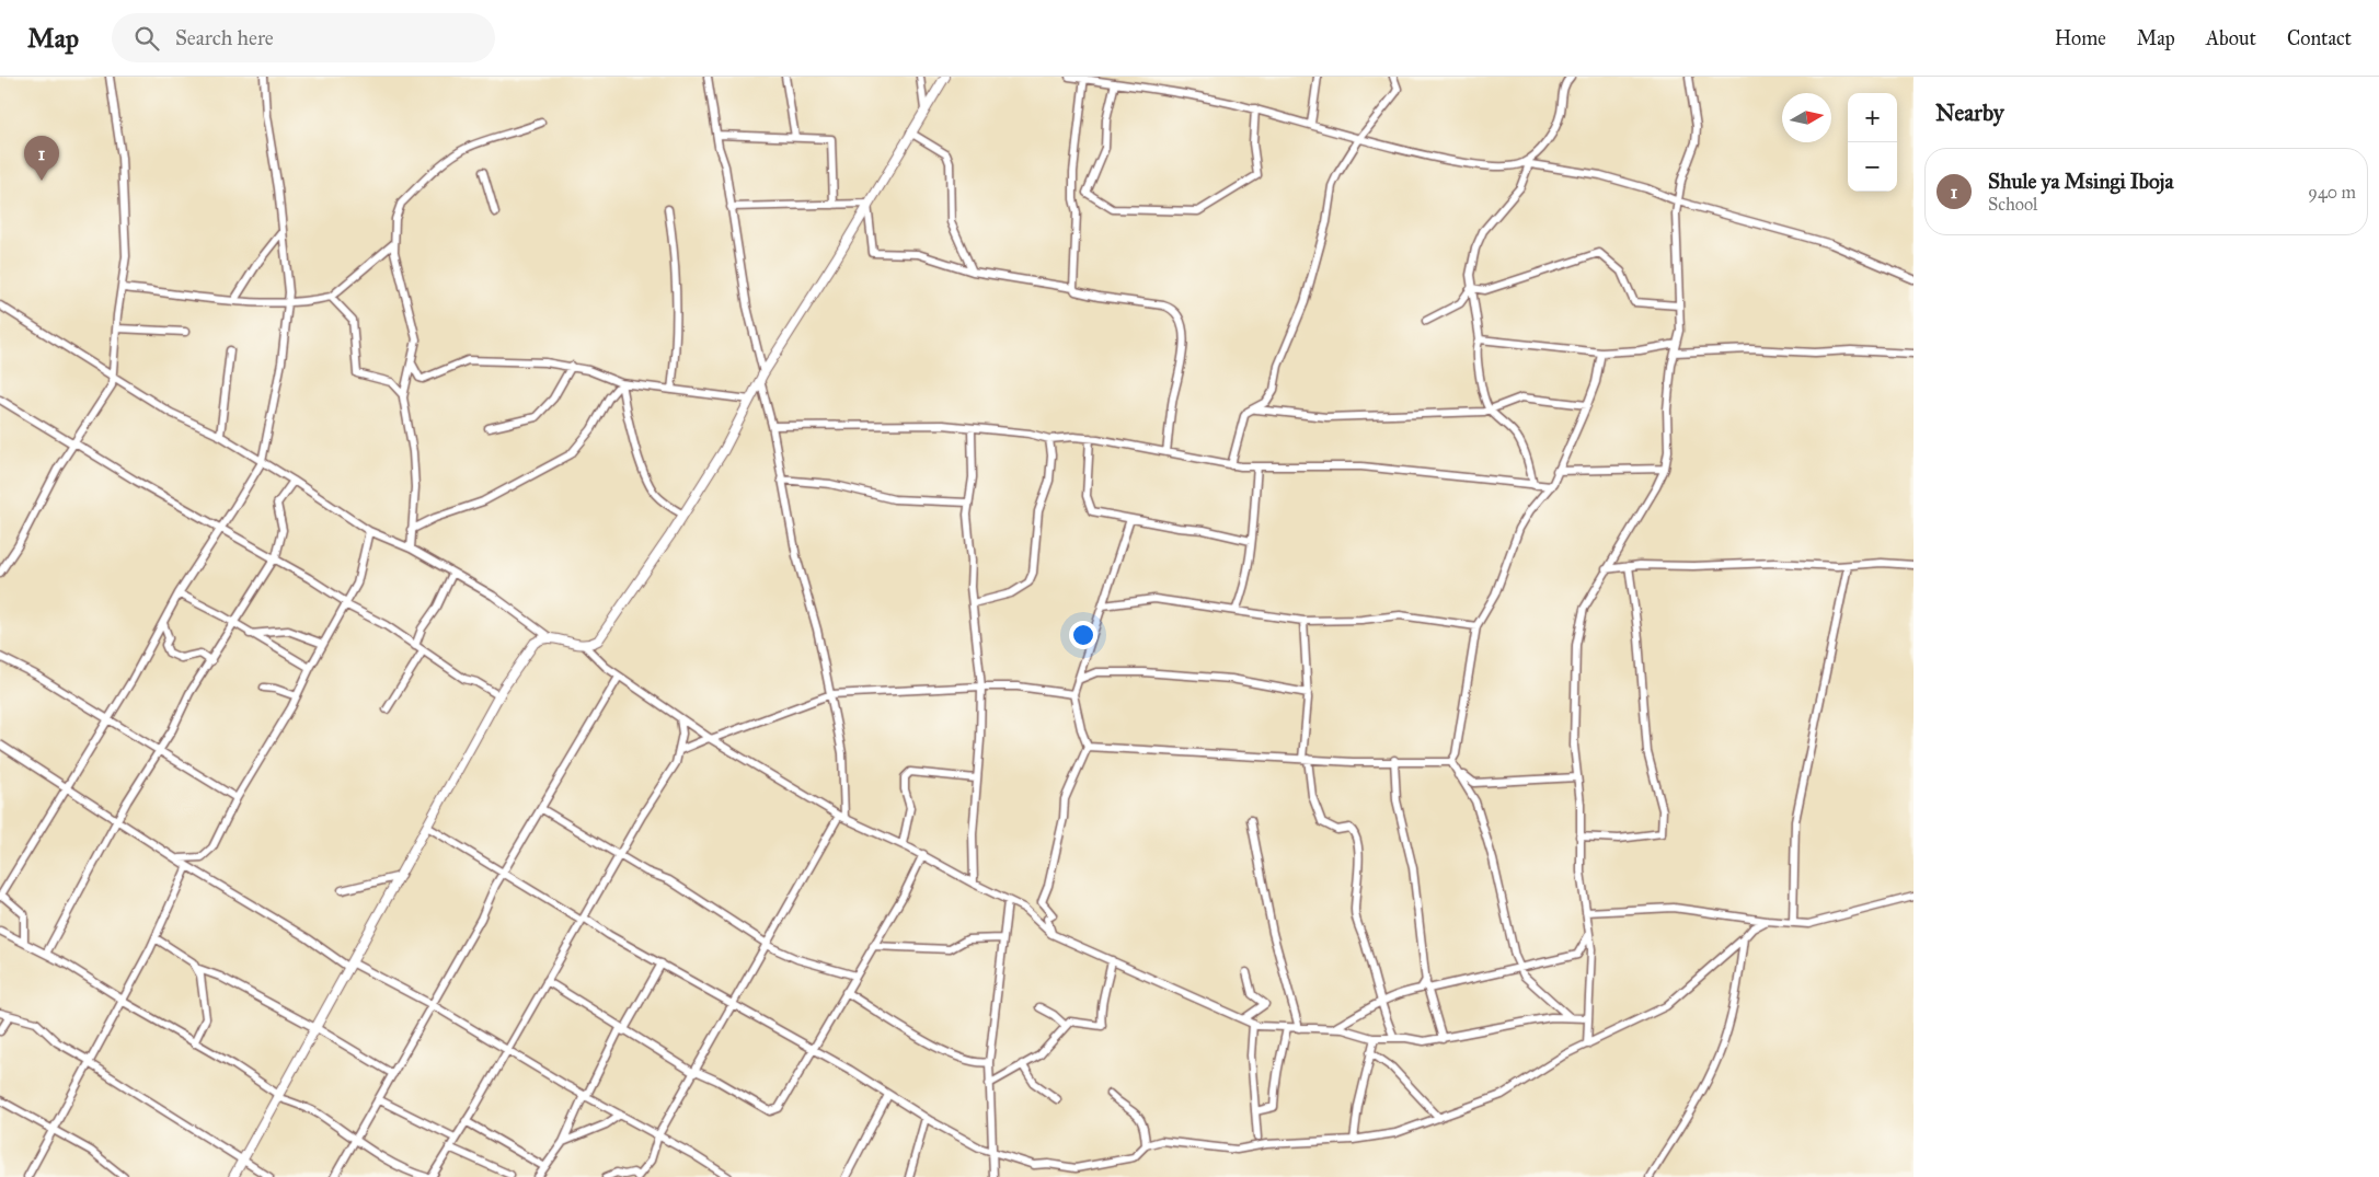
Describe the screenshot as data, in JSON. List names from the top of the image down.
{
  "north": "right",
  "page": {
    "header": "Map",
    "search": "Search here",
    "nav": [
      "Home",
      "Map",
      "About",
      "Contact"
    ],
    "heading": "Nearby",
    "map_buttons": ["+", "−"],
    "pins": "1",
    "list": [
      {
        "mark": "1",
        "name": "Shule ya Msingi Iboja",
        "note": "School",
        "value": "940 m"
      }
    ]
  }
}
